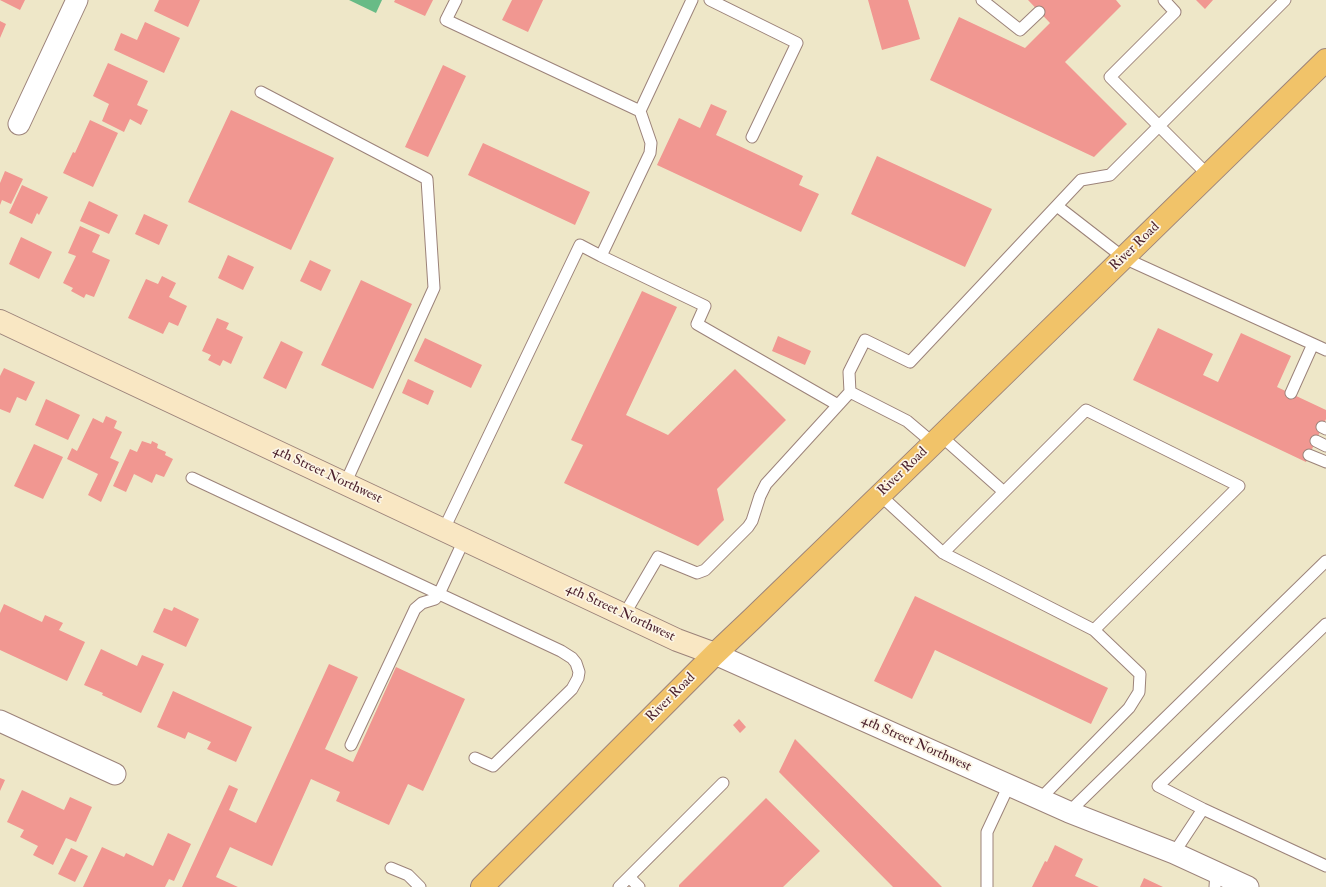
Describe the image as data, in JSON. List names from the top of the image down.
{
  "streets": {
    "main road": ["River Road", "4th Street Northwest"]
  },
  "crossings": [
    ["River Road", "4th Street Northwest"]
  ]
}
